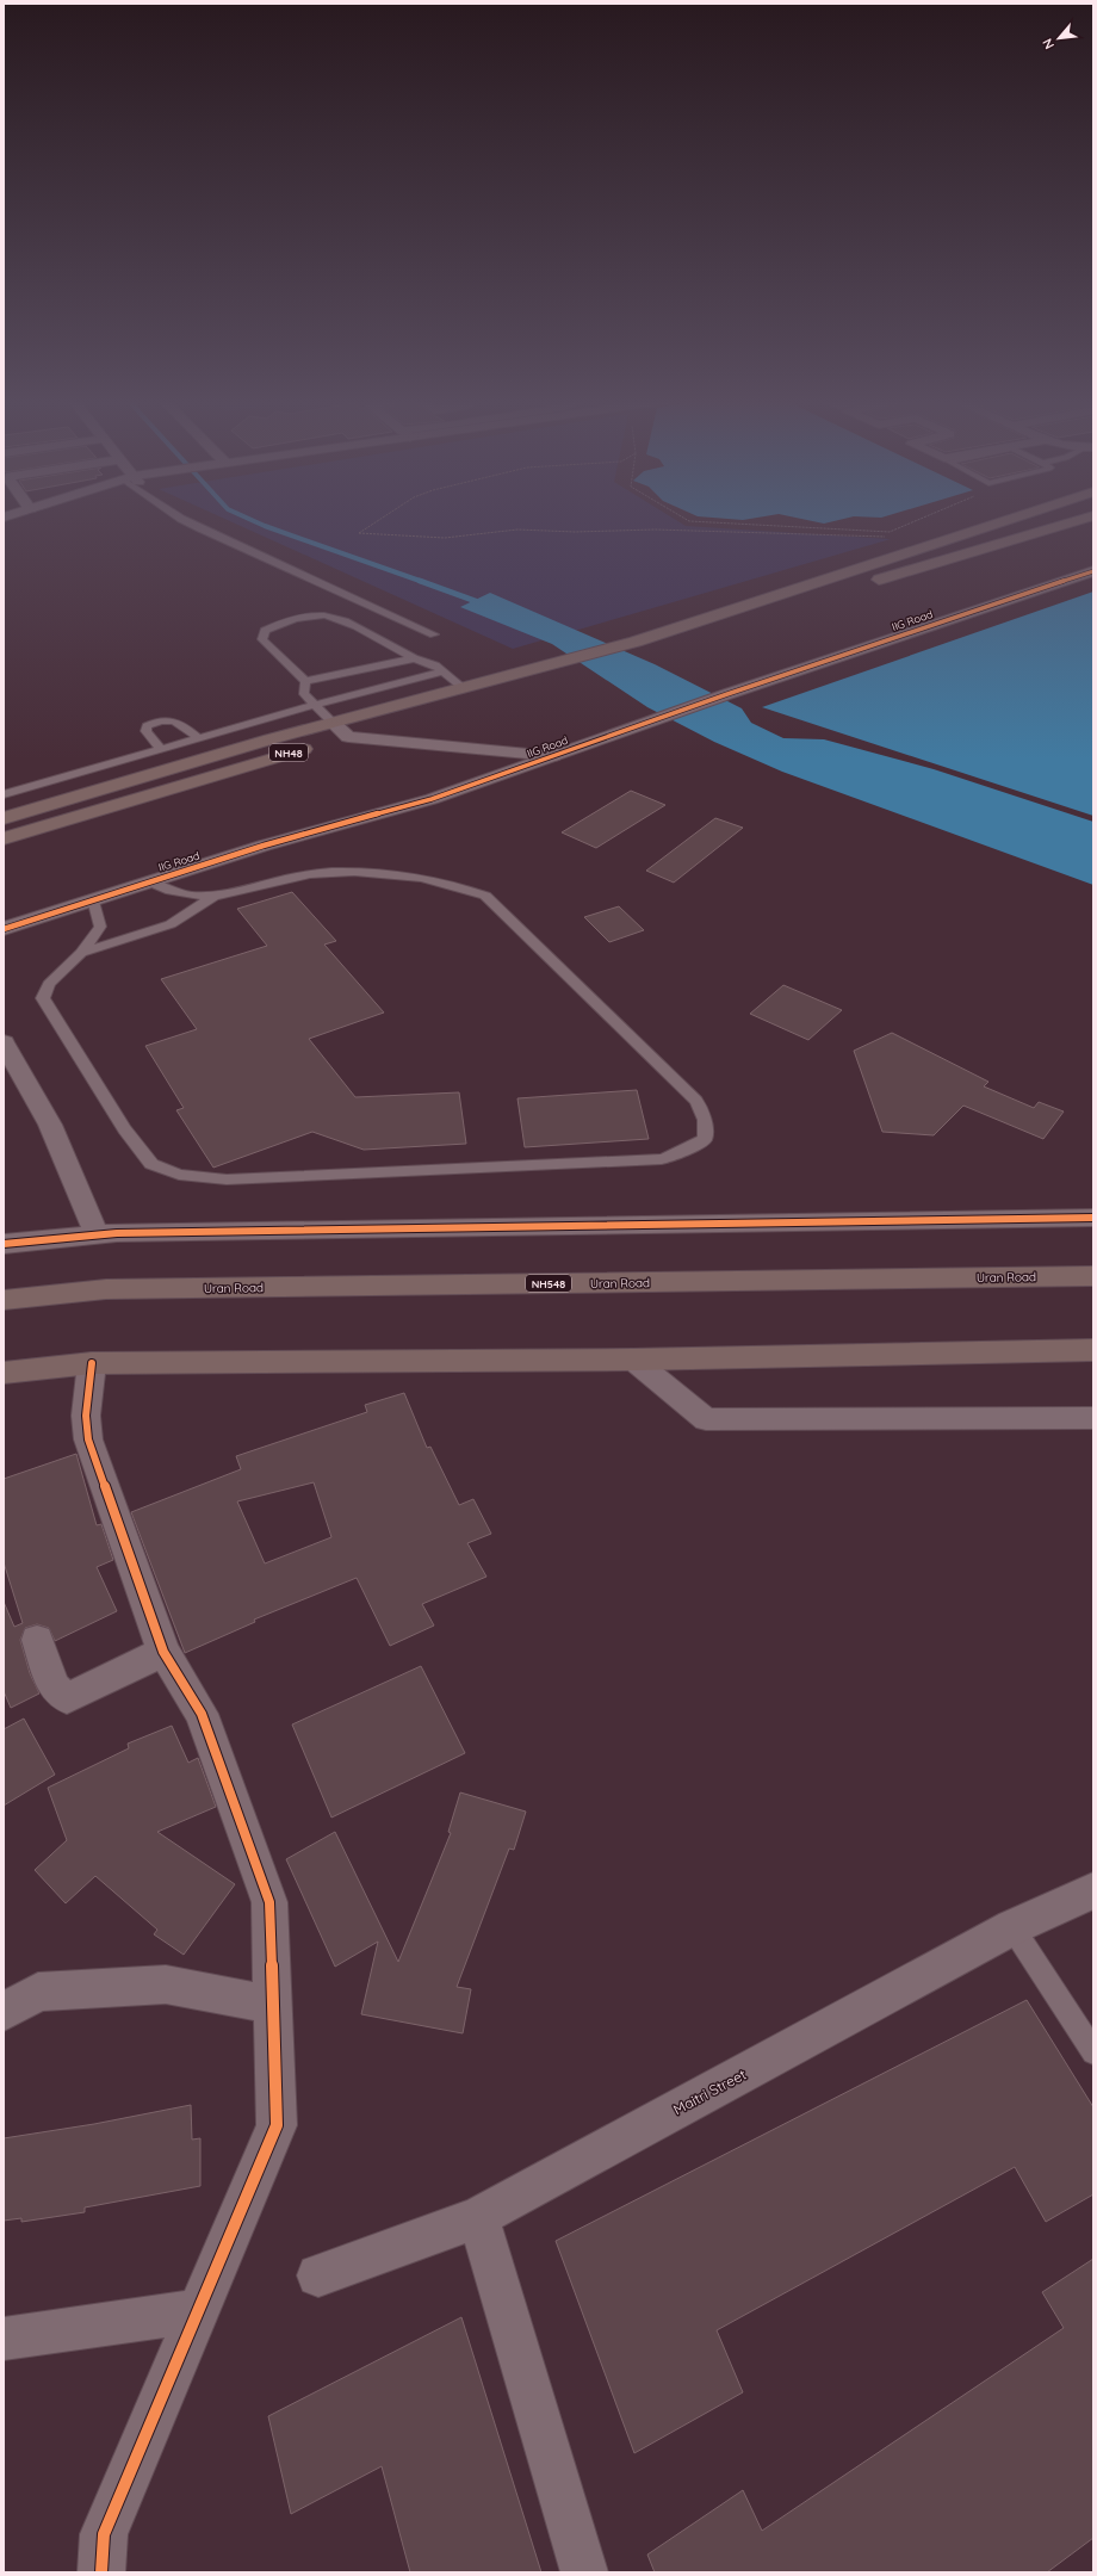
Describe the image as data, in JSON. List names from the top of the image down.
{
  "streets": {
    "highway": ["NH48", "Uran Road", "NH548"],
    "street": ["IIG Road", "Maitri Street"]
  },
  "north": "bottom left"
}
